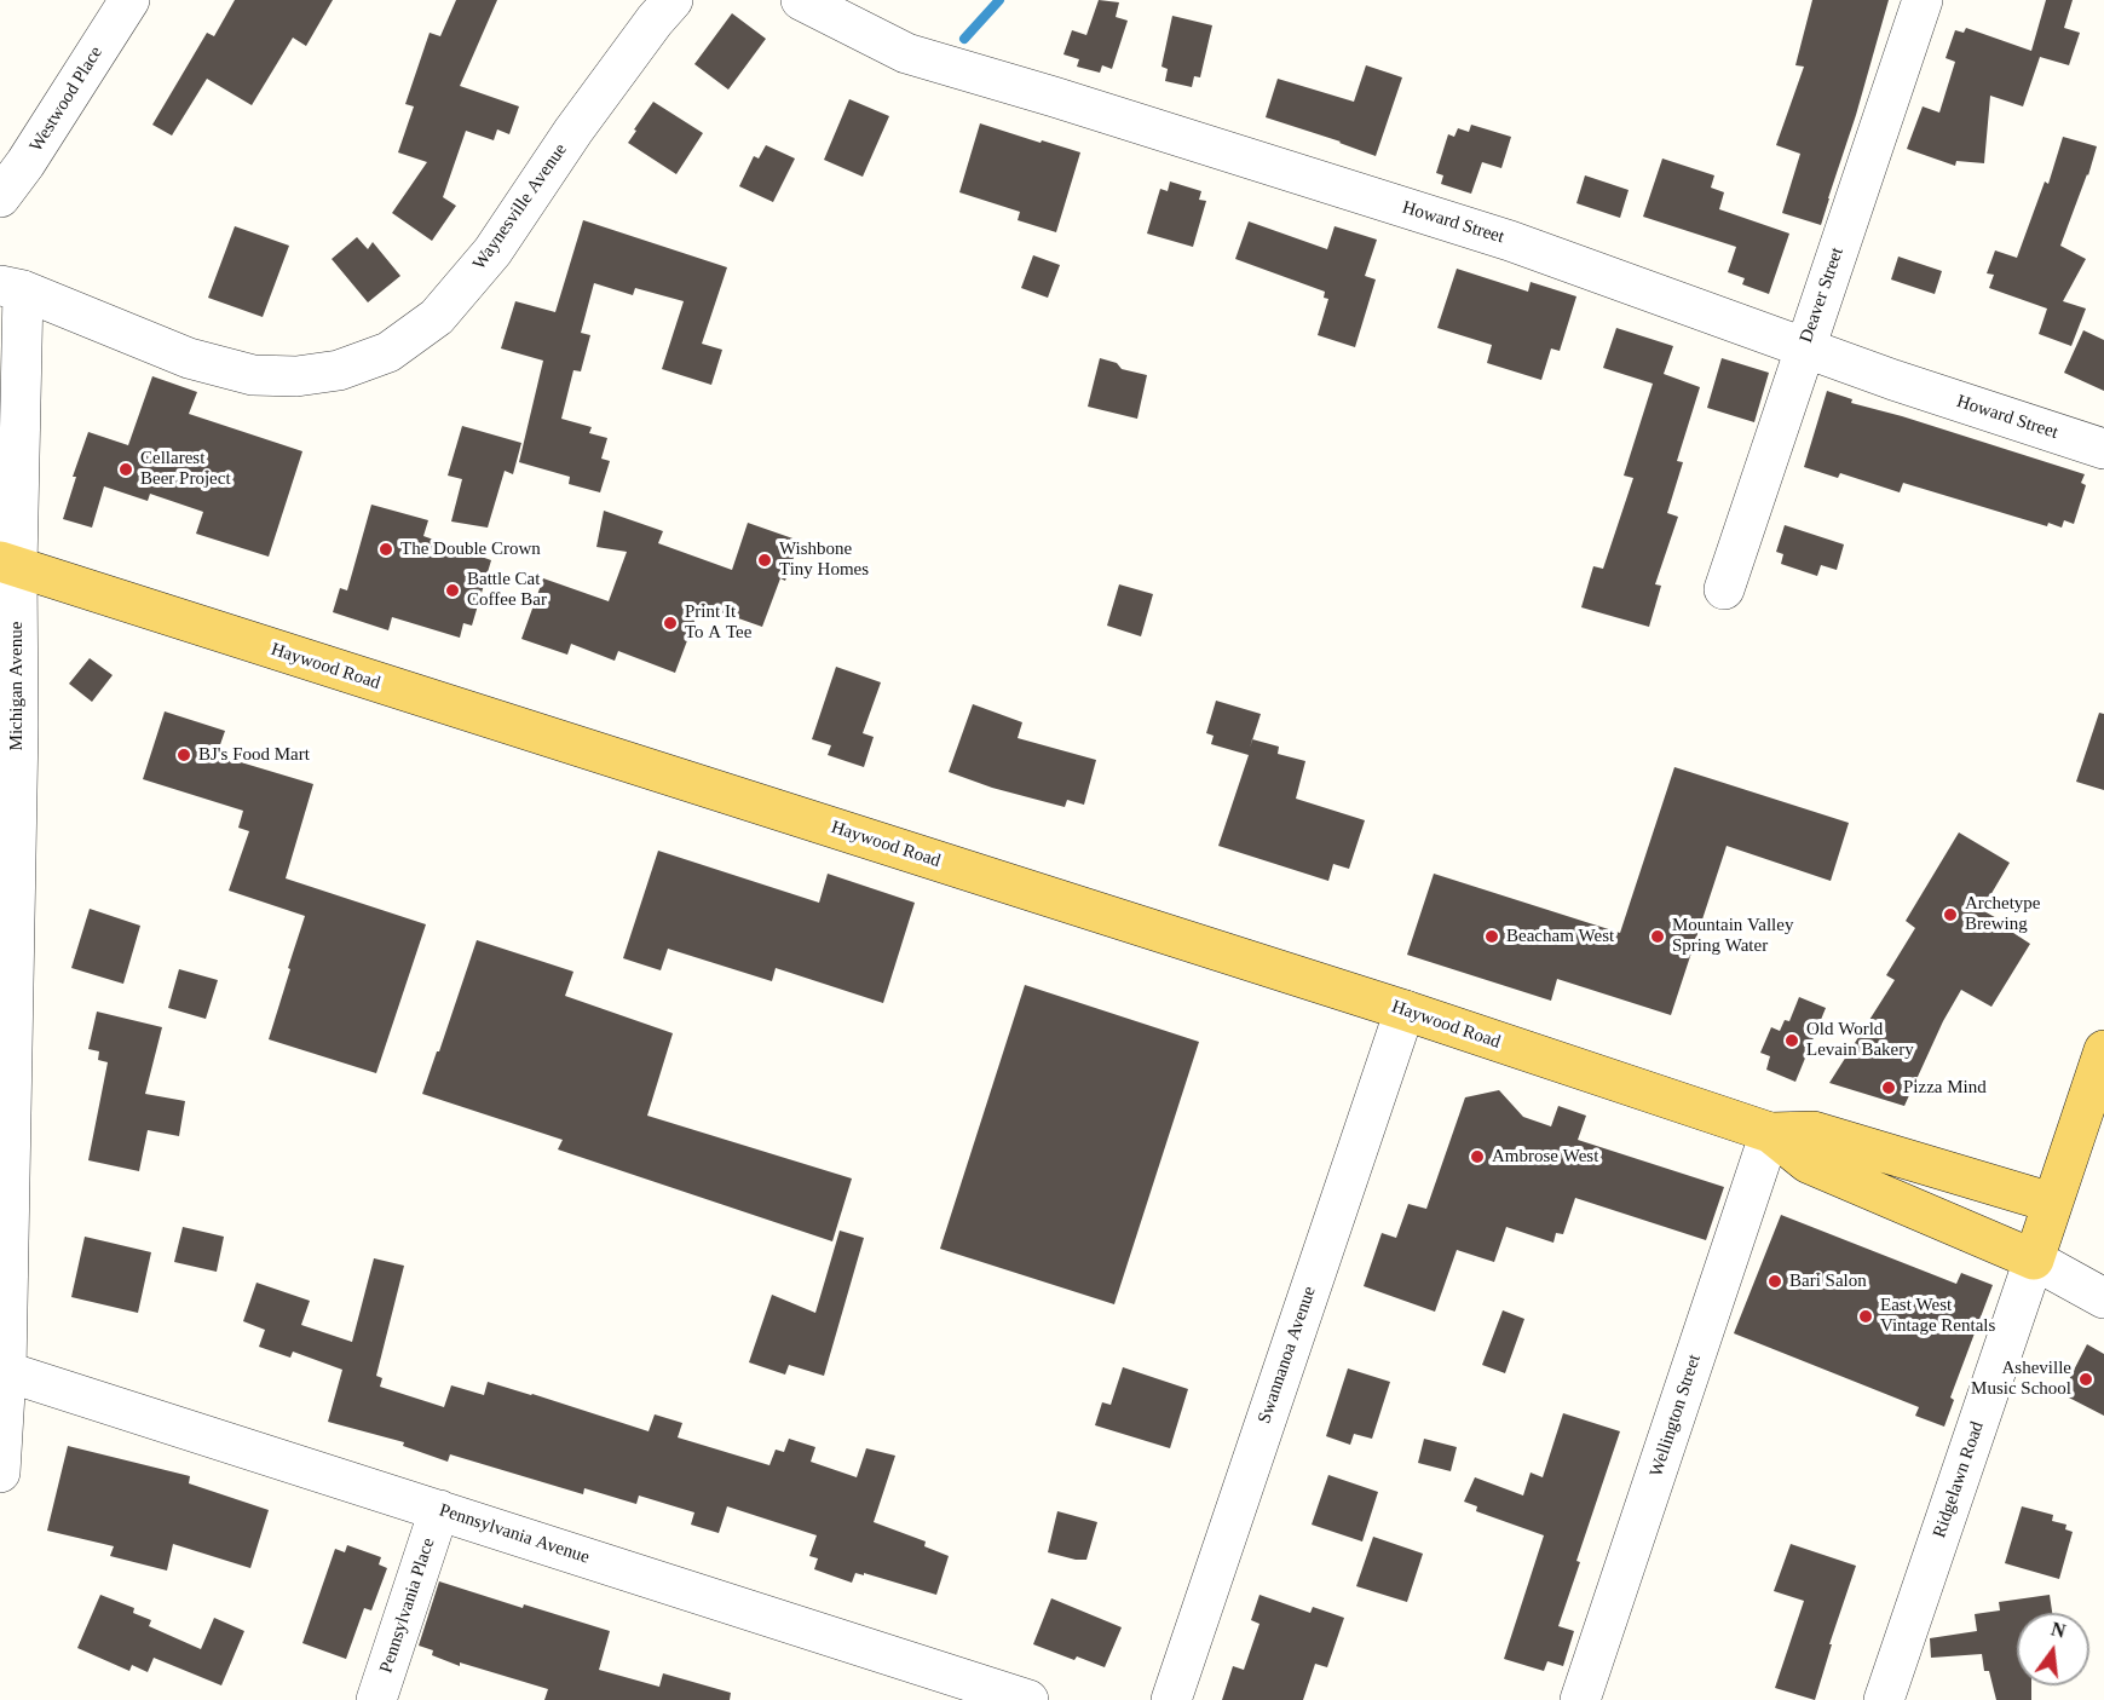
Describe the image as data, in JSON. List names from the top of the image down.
{
  "streets": {
    "main road": ["Haywood Road"],
    "street": [
      "Westwood Place",
      "Waynesville Avenue",
      "Howard Street",
      "Deaver Street",
      "Michigan Avenue",
      "Swannanoa Avenue",
      "Wellington Street",
      "Ridgelawn Road",
      "Pennsylvania Avenue",
      "Pennsylvania Place"
    ]
  },
  "crossings": [
    ["Waynesville Avenue", "Michigan Avenue"],
    ["Howard Street", "Deaver Street"],
    ["Haywood Road", "Michigan Avenue"],
    ["Haywood Road", "Swannanoa Avenue"],
    ["Haywood Road", "Wellington Street"],
    ["Haywood Road", "Ridgelawn Road"],
    ["Michigan Avenue", "Pennsylvania Avenue"],
    ["Pennsylvania Avenue", "Pennsylvania Place"]
  ],
  "places": [
    "Cellarest Beer Project",
    "The Double Crown",
    "Wishbone Tiny Homes",
    "Battle Cat Coffee Bar",
    "Print It To A Tee",
    "BJ's Food Mart",
    "Archetype Brewing",
    "Beacham West",
    "Mountain Valley Spring Water",
    "Old World Levain Bakery",
    "Pizza Mind",
    "Ambrose West",
    "Bari Salon",
    "East West Vintage Rentals",
    "Asheville Music School"
  ],
  "north": "top"
}
